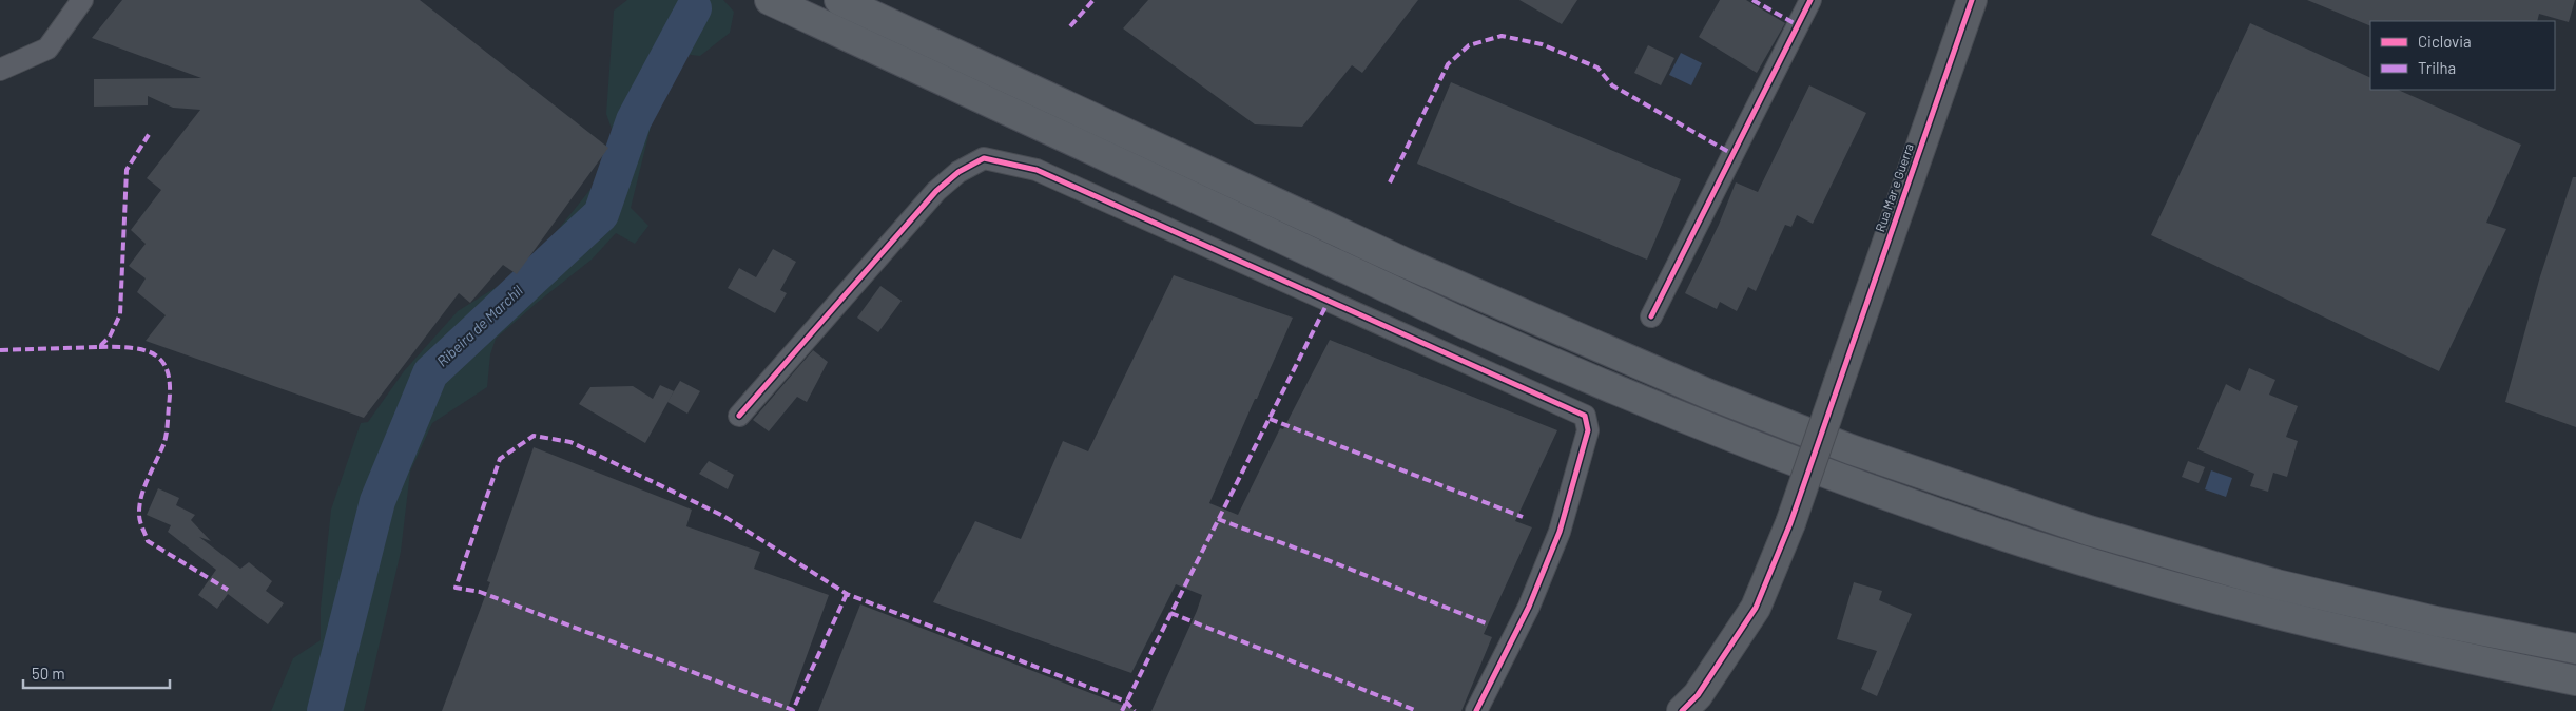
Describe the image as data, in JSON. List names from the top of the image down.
{
  "streets": {
    "street": ["Rua Mar e Guerra"]
  },
  "water": ["Ribeira de Marchil"],
  "legend": ["Ciclovia", "Trilha"],
  "scale_bar": "50 m"
}
